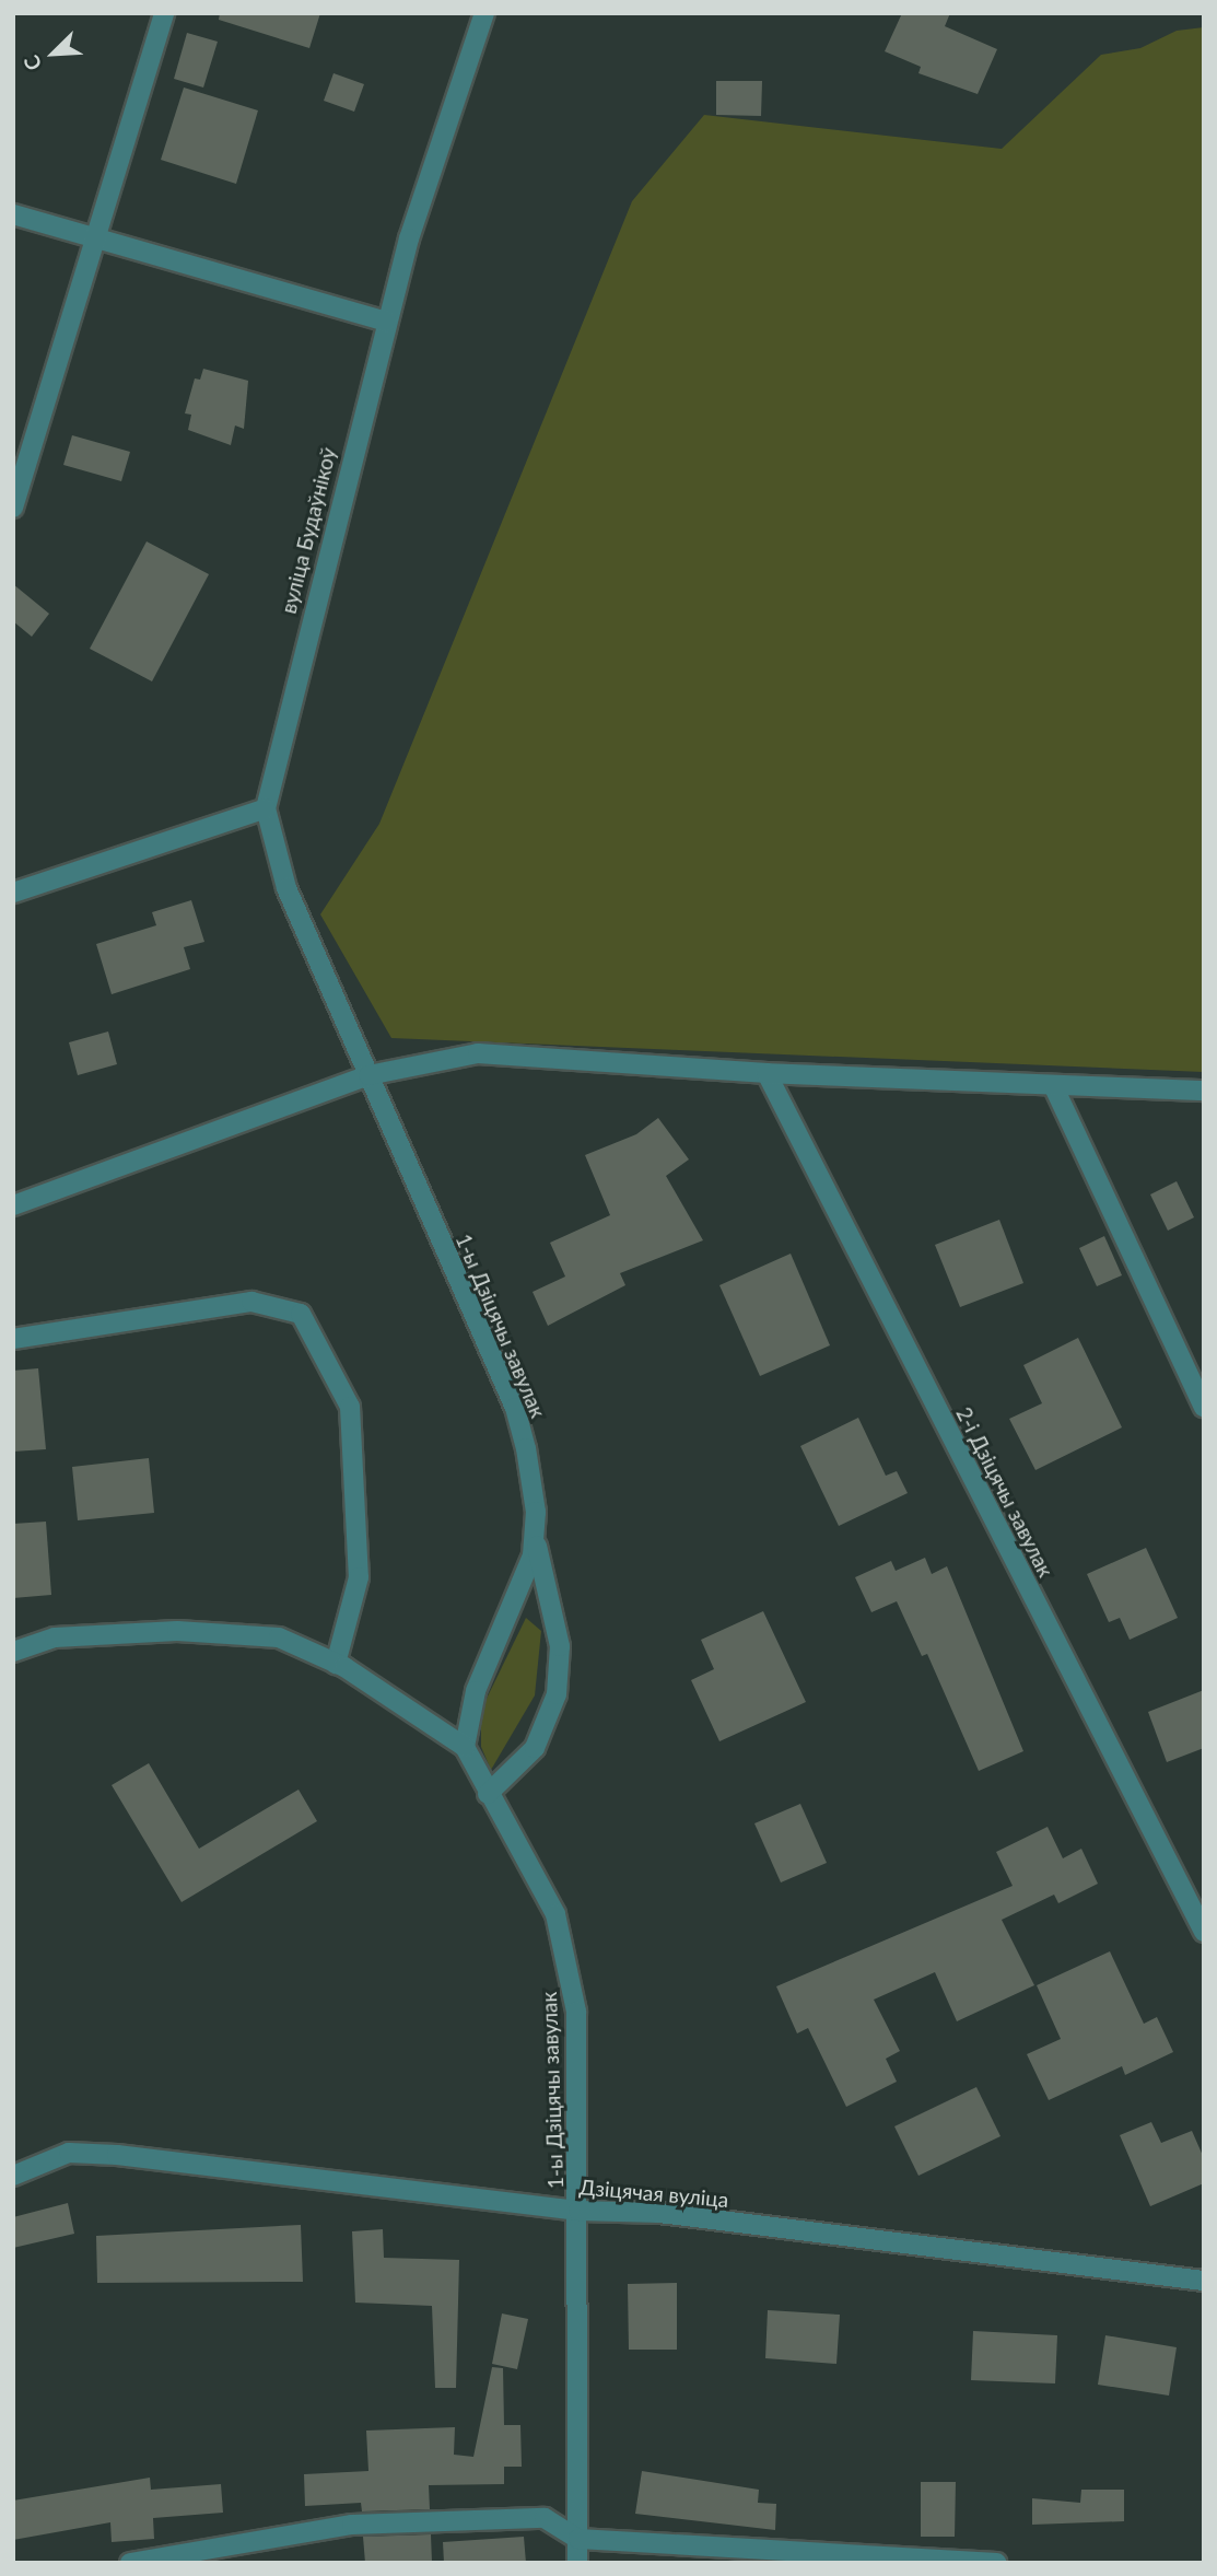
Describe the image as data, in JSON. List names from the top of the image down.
{
  "streets": {
    "street": [
      "вуліца Будаўнікоў",
      "1-ы Дзіцячы завулак",
      "2-і Дзіцячы завулак",
      "Дзіцячая вуліца"
    ]
  },
  "crossings": [
    ["вуліца Будаўнікоў", "1-ы Дзіцячы завулак"],
    ["1-ы Дзіцячы завулак", "Дзіцячая вуліца"]
  ],
  "north": "bottom left"
}
